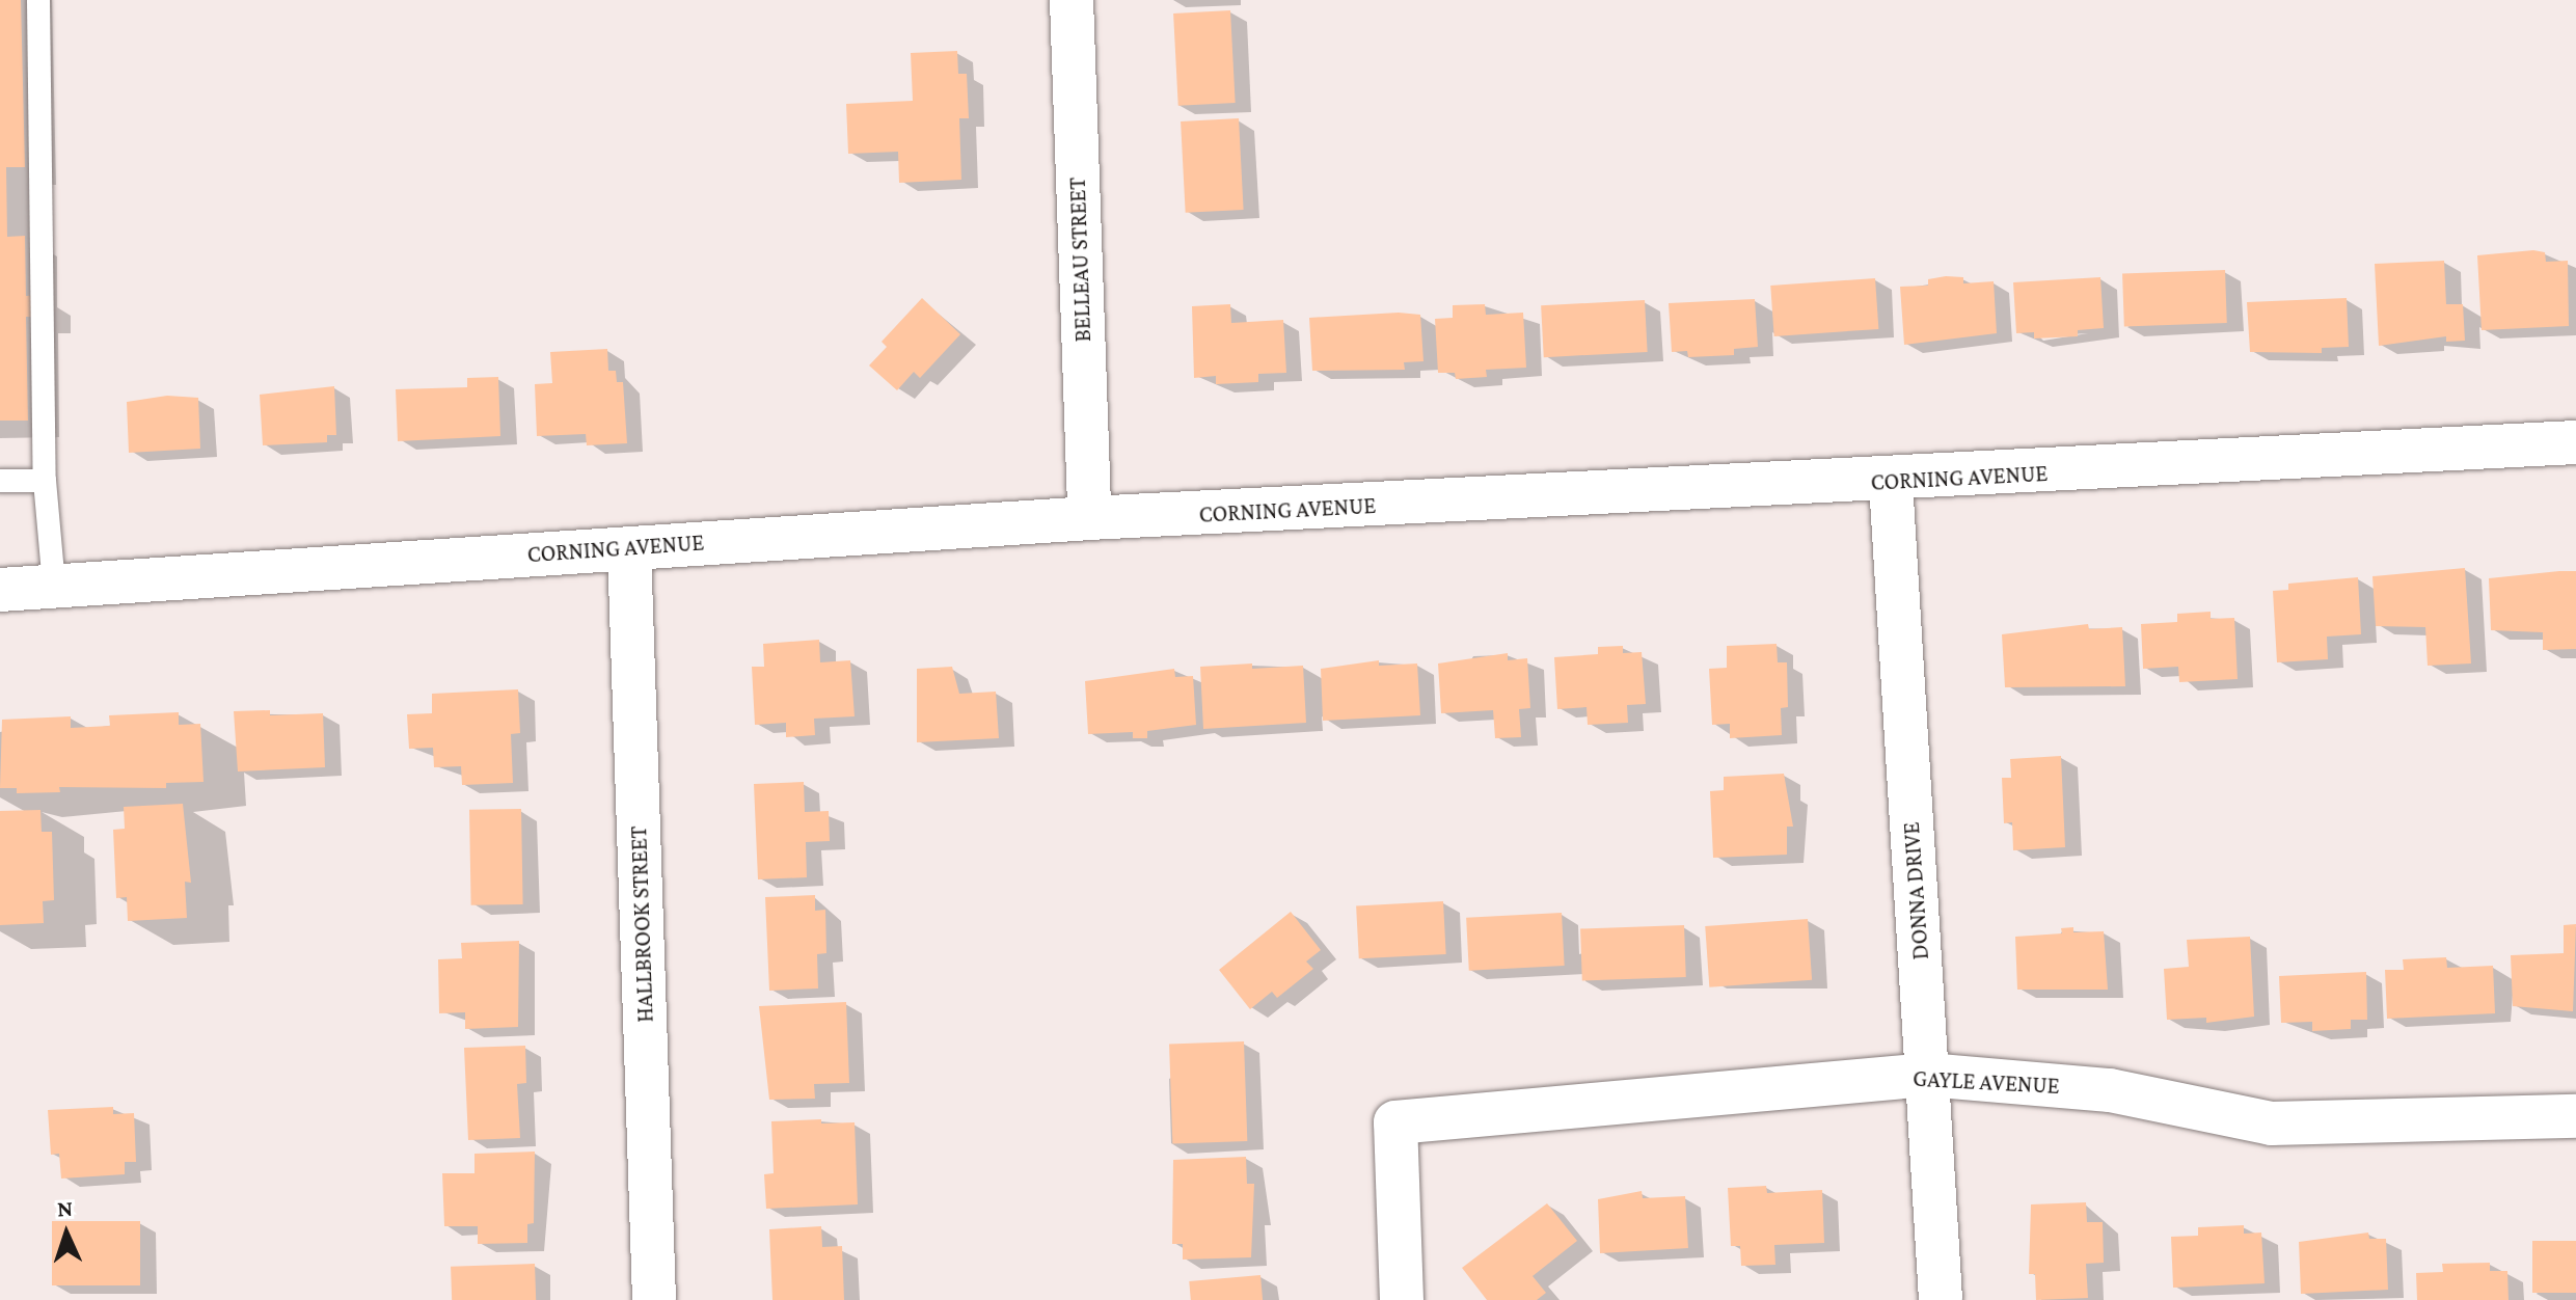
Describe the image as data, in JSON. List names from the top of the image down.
{
  "streets": {
    "street": [
      "BELLEAU STREET",
      "CORNING AVENUE",
      "DONNA DRIVE",
      "HALLBROOK STREET",
      "GAYLE AVENUE"
    ]
  },
  "crossings": [
    ["BELLEAU STREET", "CORNING AVENUE"],
    ["CORNING AVENUE", "DONNA DRIVE"],
    ["CORNING AVENUE", "HALLBROOK STREET"],
    ["DONNA DRIVE", "GAYLE AVENUE"]
  ],
  "north": "top"
}
